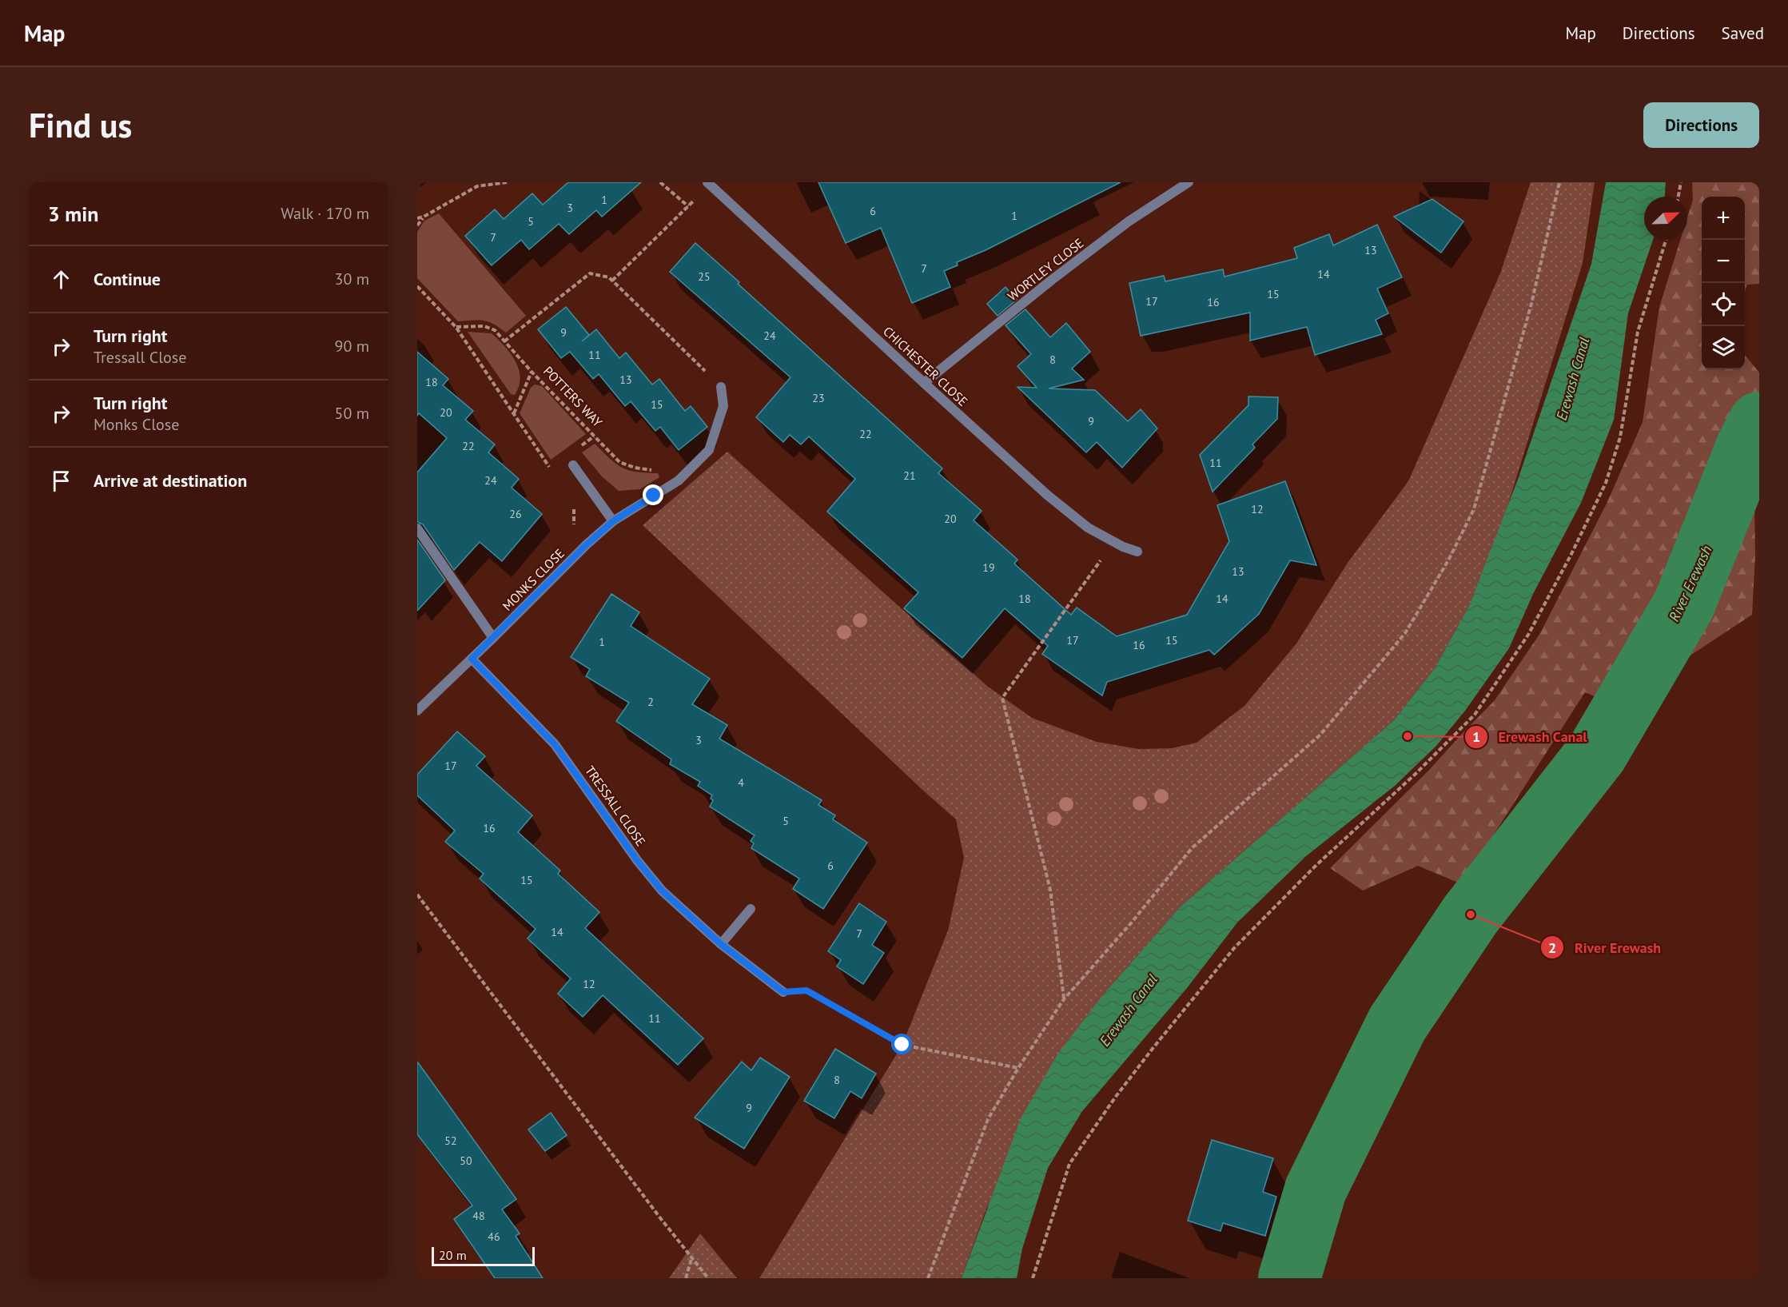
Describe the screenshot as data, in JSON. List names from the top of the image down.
{
  "streets": {
    "street": [
      "WORTLEY CLOSE",
      "CHICHESTER CLOSE",
      "MONKS CLOSE",
      "TRESSALL CLOSE"
    ],
    "path": ["POTTERS WAY"]
  },
  "crossings": [
    ["WORTLEY CLOSE", "CHICHESTER CLOSE"],
    ["POTTERS WAY", "MONKS CLOSE"],
    ["MONKS CLOSE", "TRESSALL CLOSE"]
  ],
  "water": ["Erewash Canal", "River Erewash"],
  "places": ["Erewash Canal", "River Erewash"],
  "house_numbers": [
    "1",
    "3",
    "6",
    "1",
    "5",
    "7",
    "13",
    "7",
    "14",
    "25",
    "15",
    "17",
    "16",
    "9",
    "24",
    "11",
    "8",
    "13",
    "18",
    "23",
    "15",
    "20",
    "9",
    "22",
    "22",
    "11",
    "21",
    "24",
    "12",
    "26",
    "20",
    "19",
    "13",
    "18",
    "14",
    "17",
    "15",
    "1",
    "16",
    "2",
    "3",
    "17",
    "4",
    "5",
    "16",
    "6",
    "15",
    "14",
    "7",
    "12",
    "11",
    "8",
    "9",
    "52",
    "50",
    "48",
    "46"
  ],
  "scale_bar": "20 m",
  "north": "top right",
  "page": {
    "header": "Map",
    "nav": ["Map", "Directions", "Saved"],
    "buttons": "Directions",
    "title": "Find us",
    "heading": ["3 min", "Walk · 170 m"],
    "map_buttons": ["+", "−"],
    "list": [
      ["Continue", "30 m"],
      ["Turn right", "Tressall Close", "90 m"],
      ["Turn right", "Monks Close", "50 m"],
      "Arrive at destination"
    ],
    "scale": "20 m"
  }
}
